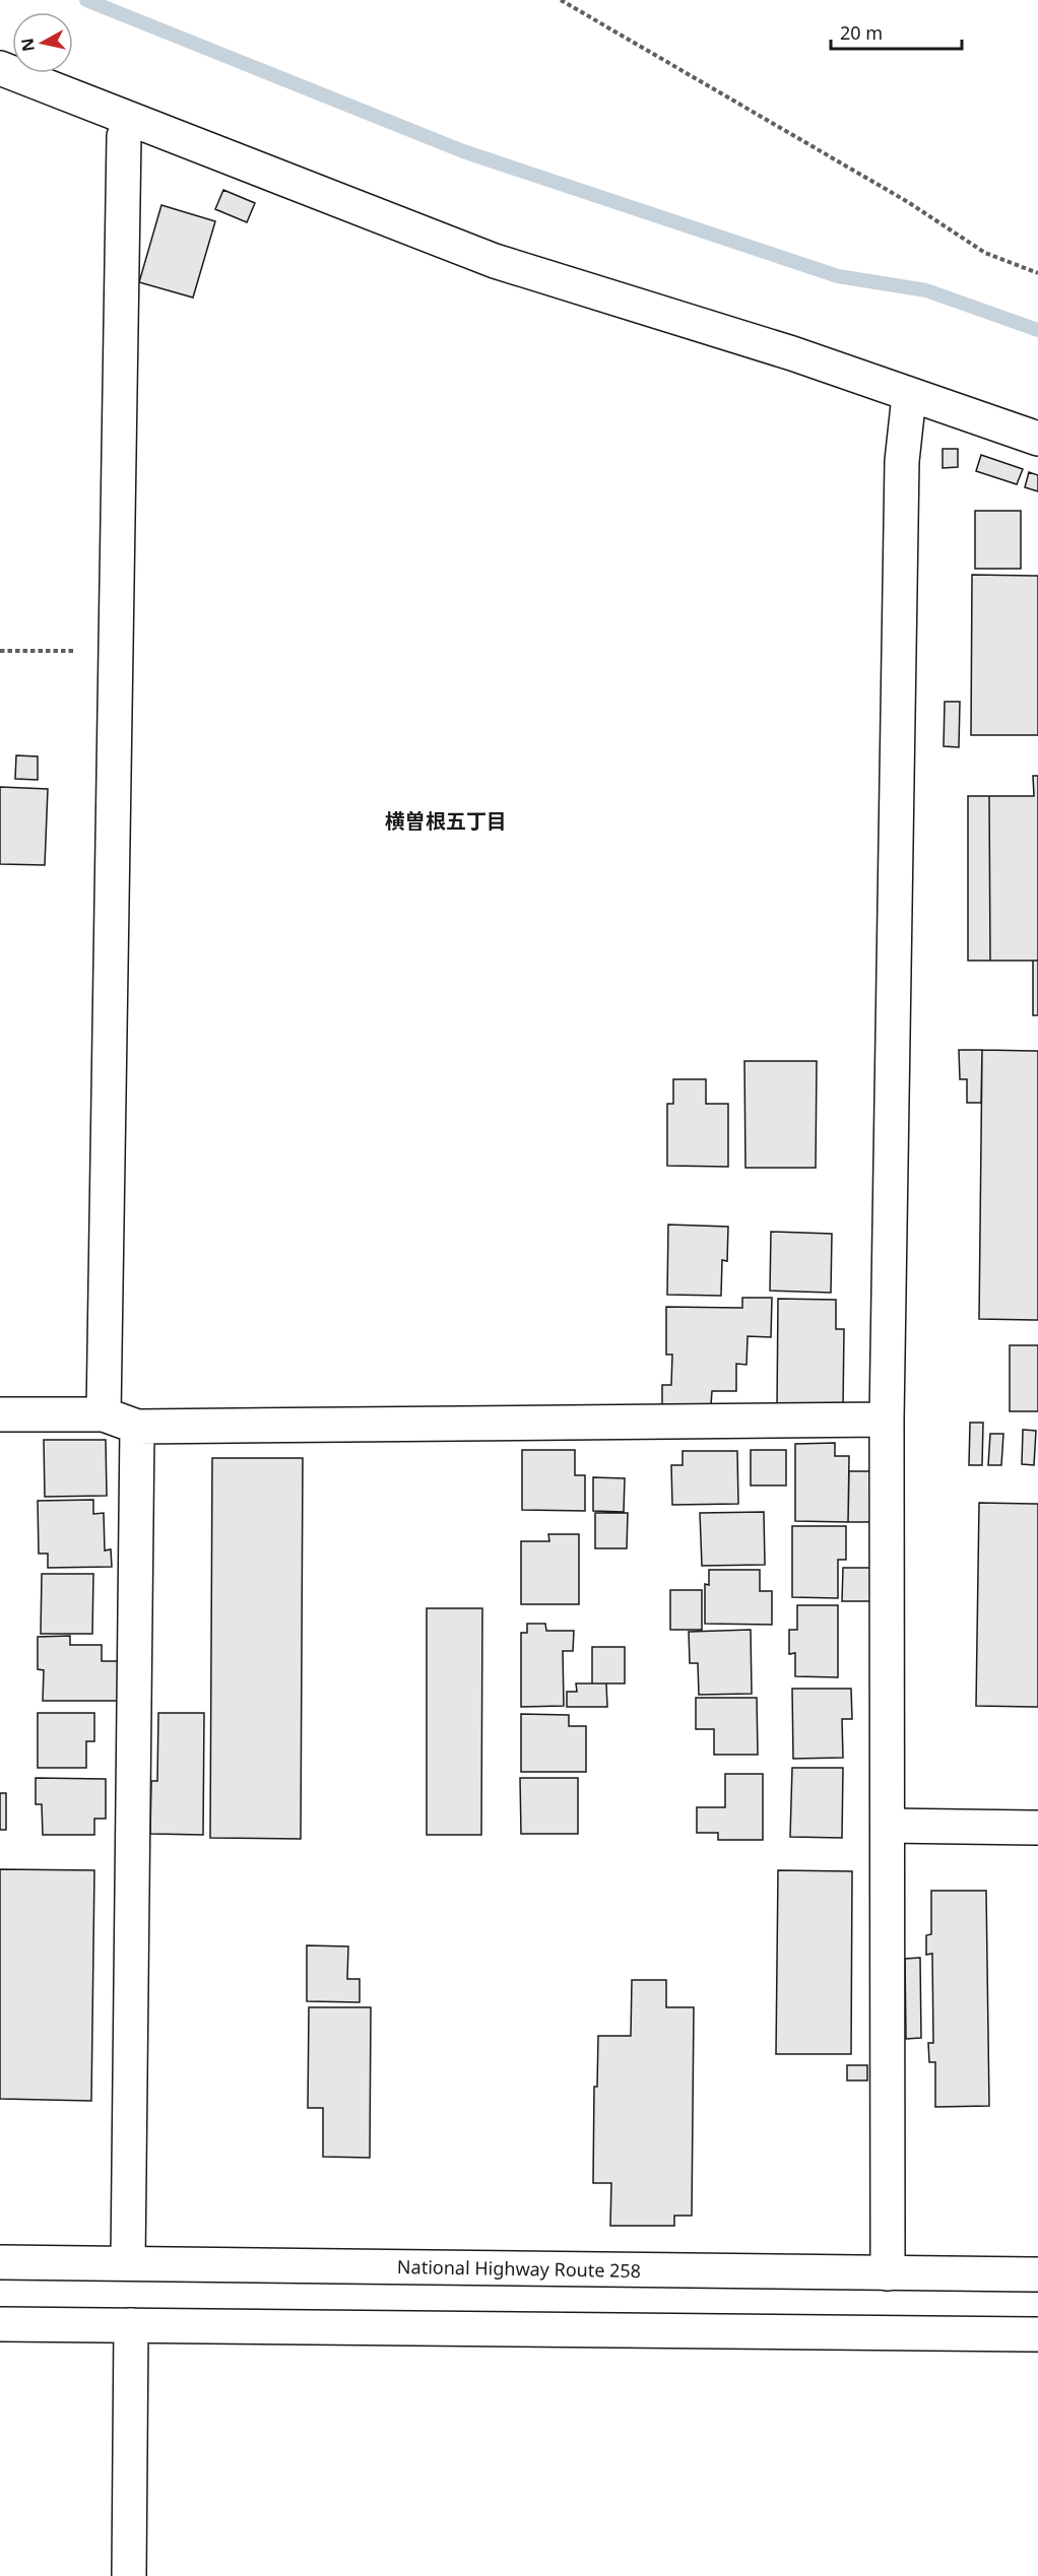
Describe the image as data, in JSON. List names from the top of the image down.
{
  "streets": {
    "main road": ["National Highway Route 258"]
  },
  "districts": ["横曽根五丁目"],
  "scale_bar": "20 m",
  "north": "left"
}
